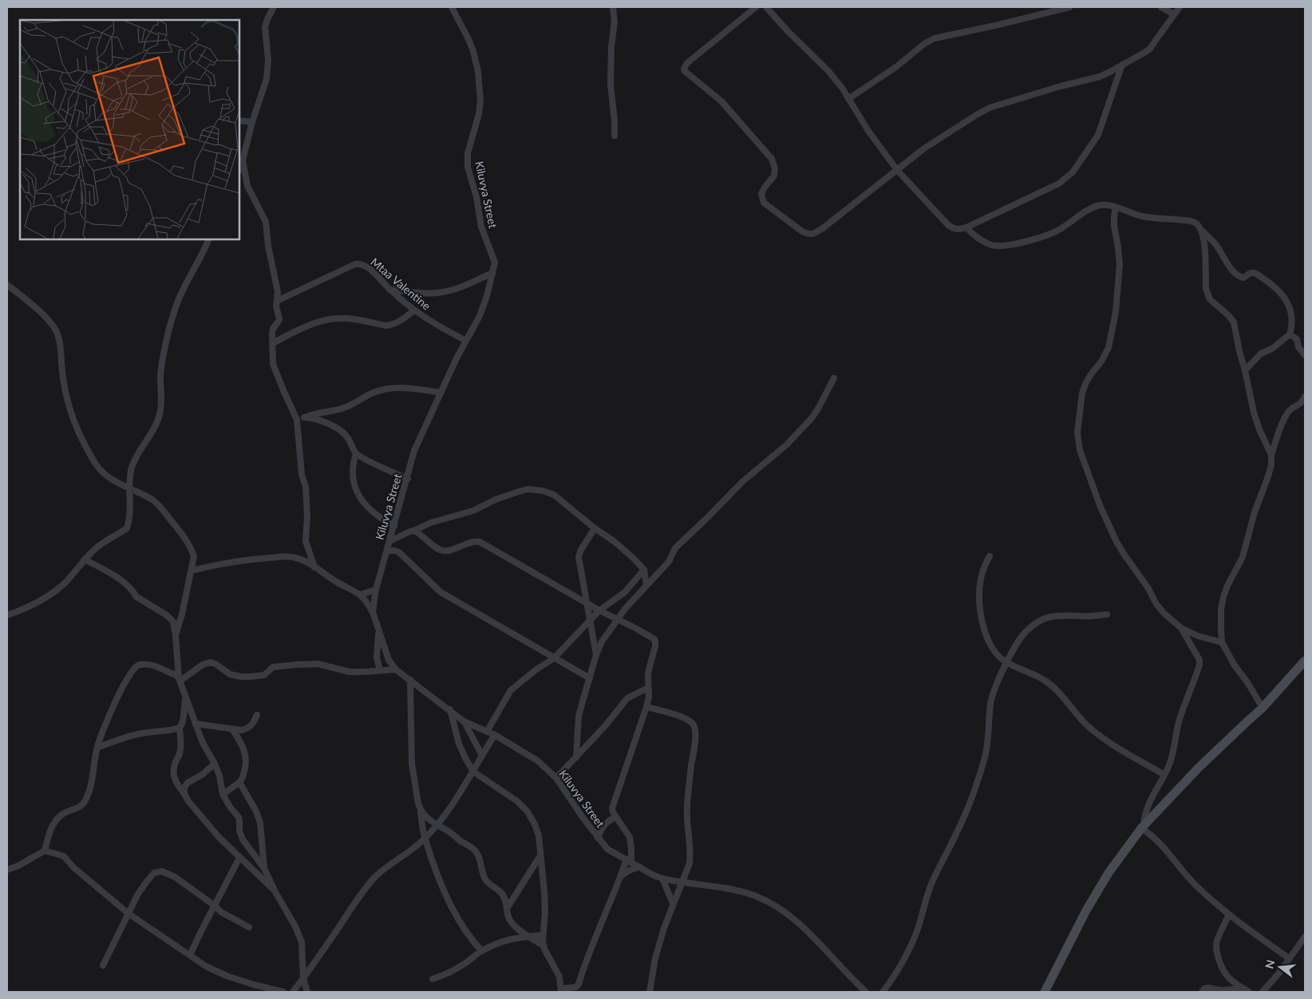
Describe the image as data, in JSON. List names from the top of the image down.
{
  "streets": {
    "street": ["Kiluvya Street", "Mtaa Valentine"]
  },
  "crossings": [
    ["Kiluvya Street", "Mtaa Valentine"]
  ],
  "north": "left"
}
